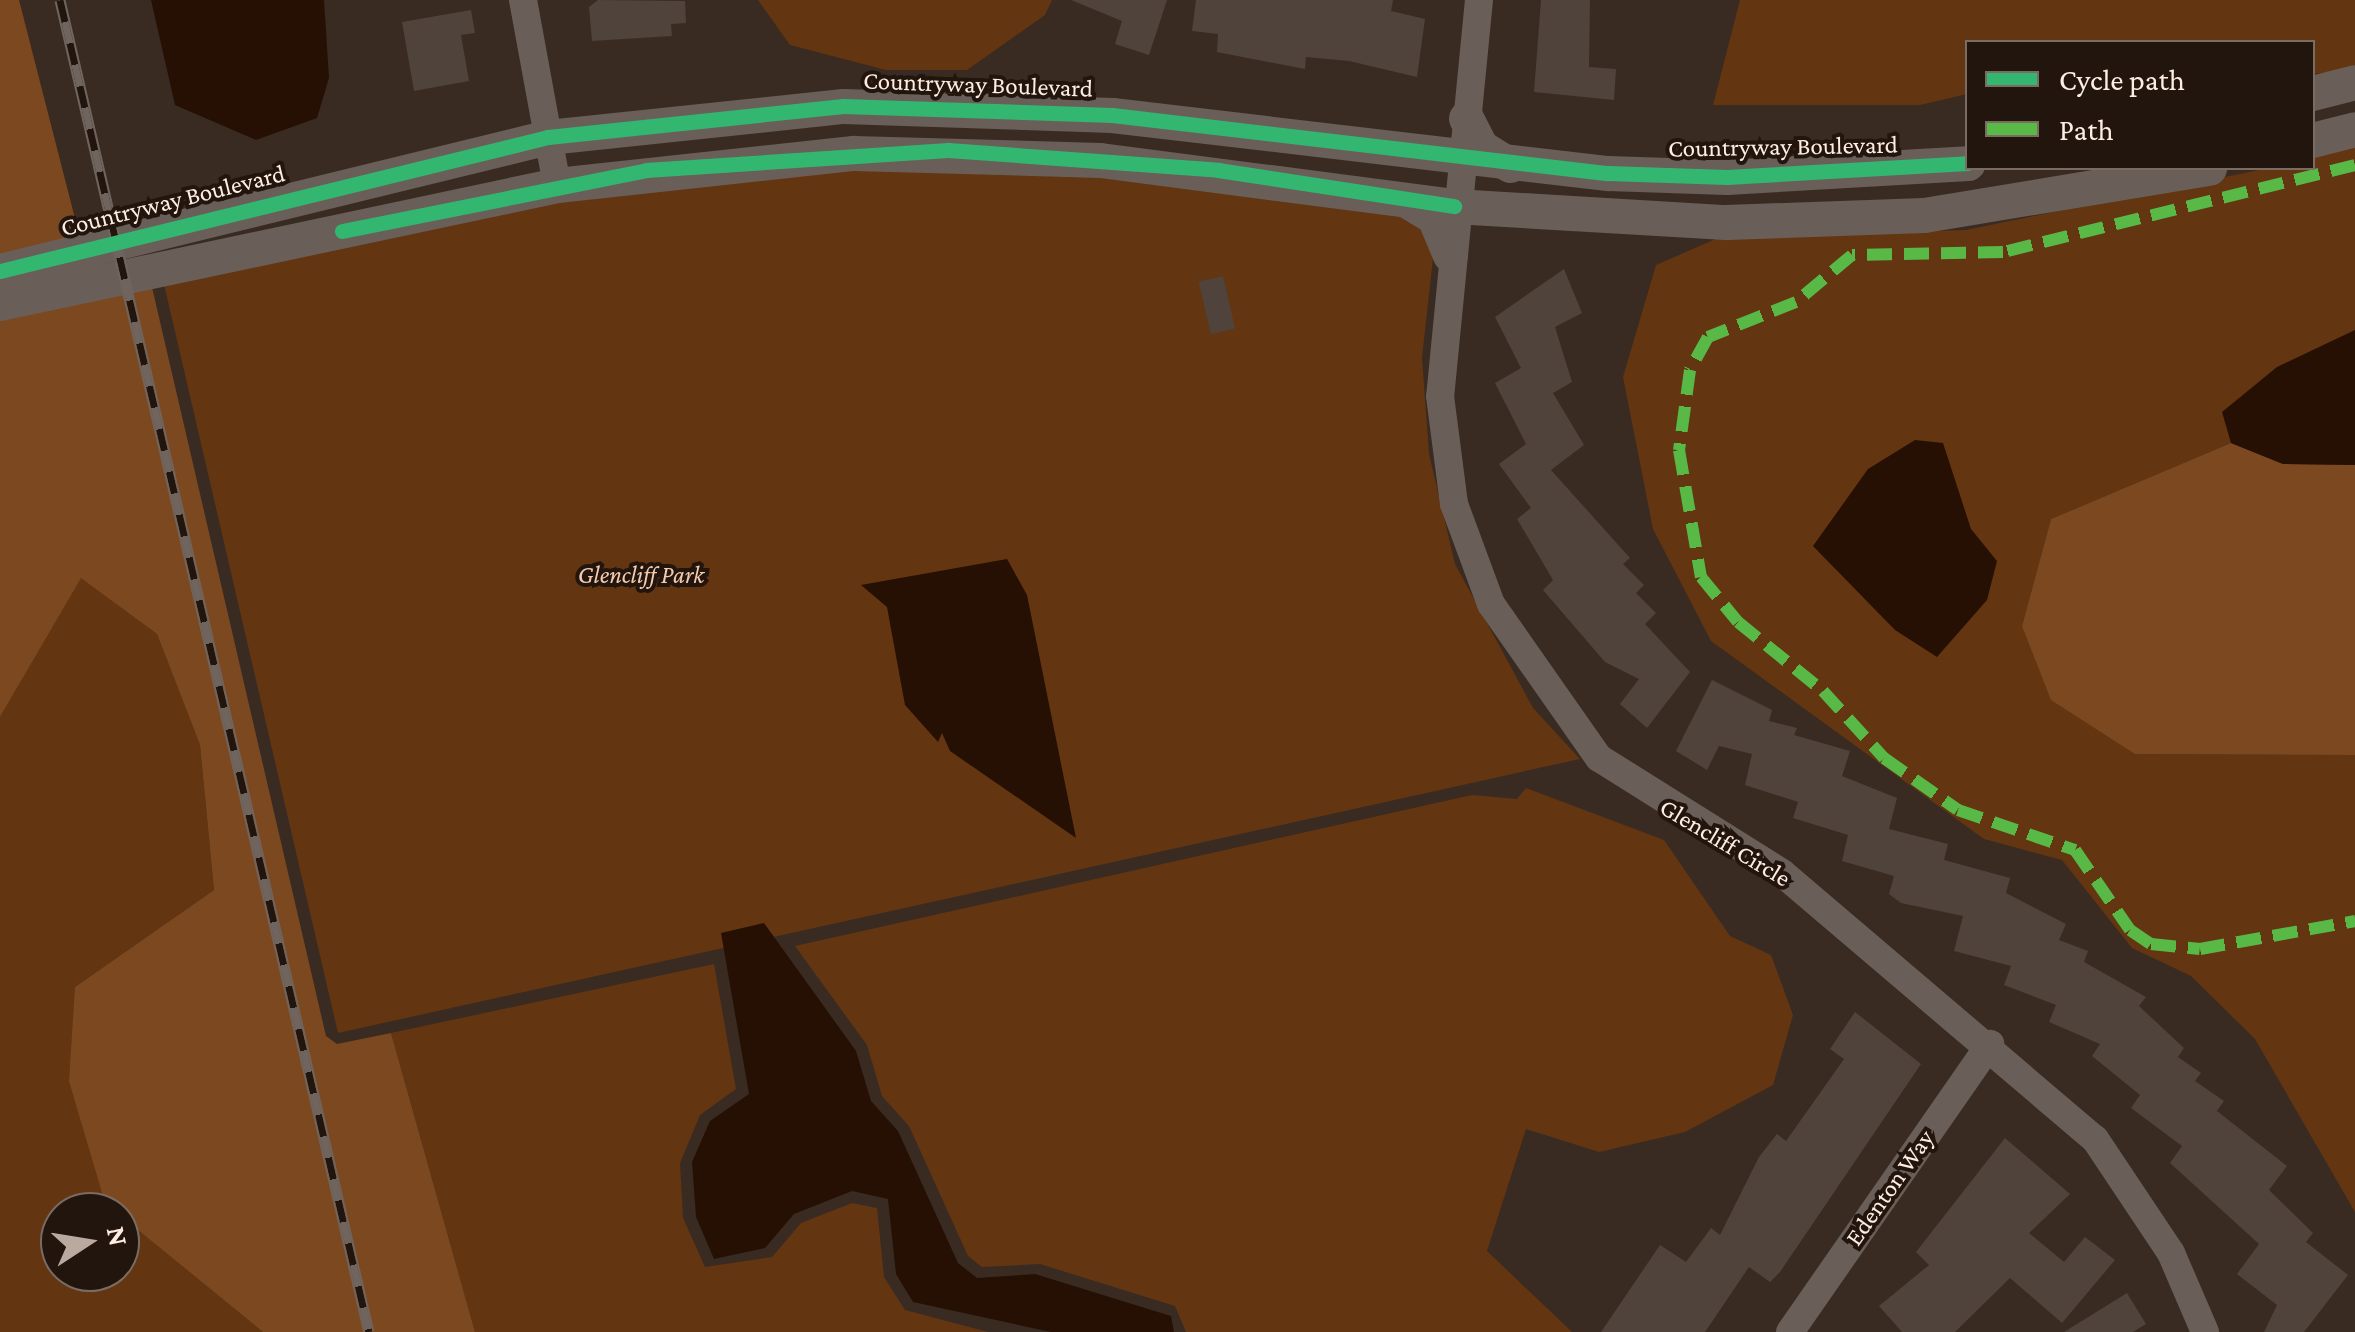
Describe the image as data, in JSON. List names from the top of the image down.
{
  "streets": {
    "street": ["Countryway Boulevard", "Glencliff Circle", "Edenton Way"]
  },
  "crossings": [
    ["Countryway Boulevard", "Glencliff Circle"],
    ["Glencliff Circle", "Edenton Way"]
  ],
  "parks": ["Glencliff Park"],
  "legend": ["Cycle path", "Path"],
  "north": "right"
}
